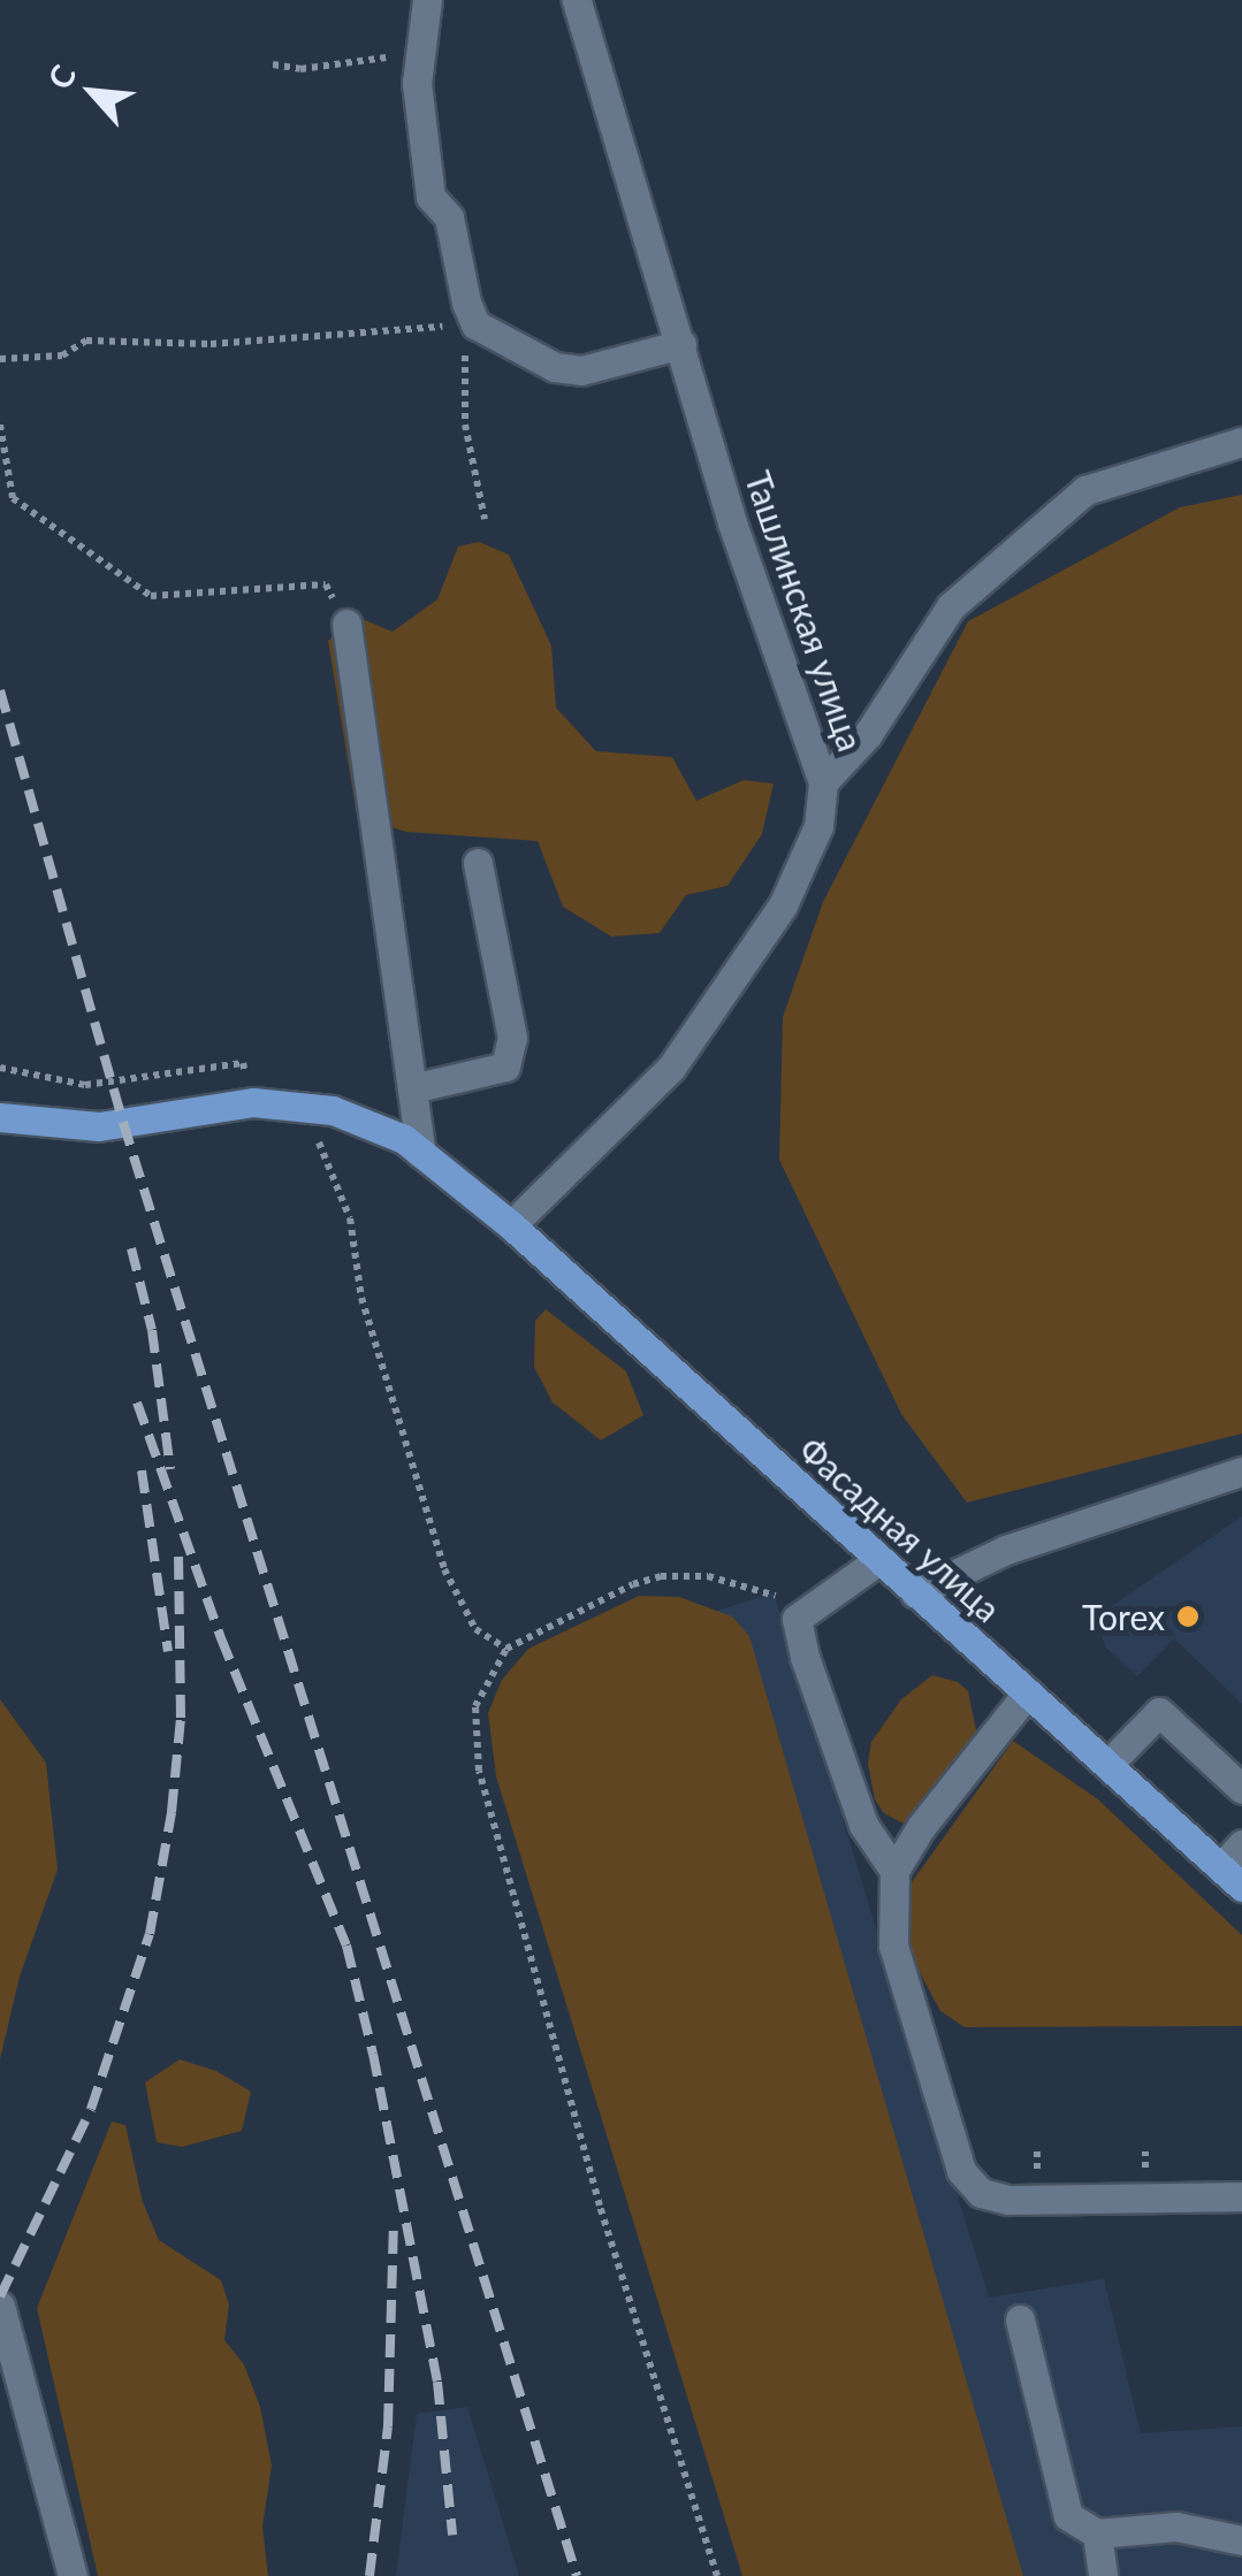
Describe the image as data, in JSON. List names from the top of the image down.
{
  "streets": {
    "main road": ["Фасадная улица"],
    "street": ["Ташлинская улица"]
  },
  "crossings": [
    ["Ташлинская улица", "Фасадная улица"]
  ],
  "places": ["Torex"],
  "north": "top left"
}
